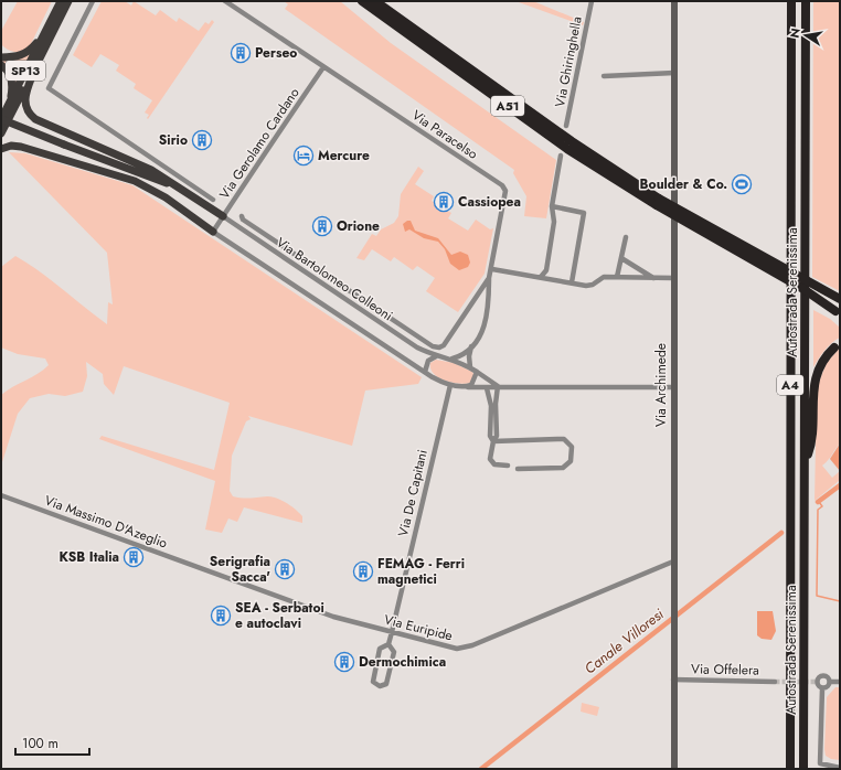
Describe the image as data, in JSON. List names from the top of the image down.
{
  "streets": {
    "highway": ["A51", "Autostrada Serenissima", "A4"],
    "main road": ["SP13"],
    "street": [
      "Via Ghiringhella",
      "Via Paracelso",
      "Via Gerolamo Cardano",
      "Via Bartolomeo Colleoni",
      "Via Archimede",
      "Via De Capitani",
      "Via Massimo D'Azeglio",
      "Via Euripide",
      "Via Offelera"
    ]
  },
  "crossings": [
    ["Via Paracelso", "Via Gerolamo Cardano"],
    ["Via Paracelso", "Via Bartolomeo Colleoni"],
    ["Via Gerolamo Cardano", "Via Bartolomeo Colleoni"],
    ["Via Bartolomeo Colleoni", "Via De Capitani"],
    ["Via Archimede", "Via Euripide"],
    ["Via Archimede", "Via Offelera"],
    ["Via De Capitani", "Via Euripide"],
    ["Via Massimo D'Azeglio", "Via Euripide"]
  ],
  "water": ["Canale Villoresi"],
  "places": {
    "building": [
      "Perseo",
      "Sirio",
      "Cassiopea",
      "Orione",
      "KSB Italia",
      "Serigrafia Sacca'",
      "FEMAG - Ferri magnetici",
      "SEA - Serbatoi e autoclavi",
      "Dermochimica"
    ],
    "hotel": ["Mercure"],
    "sports": ["Boulder & Co."]
  },
  "scale_bar": "100 m",
  "north": "left"
}
